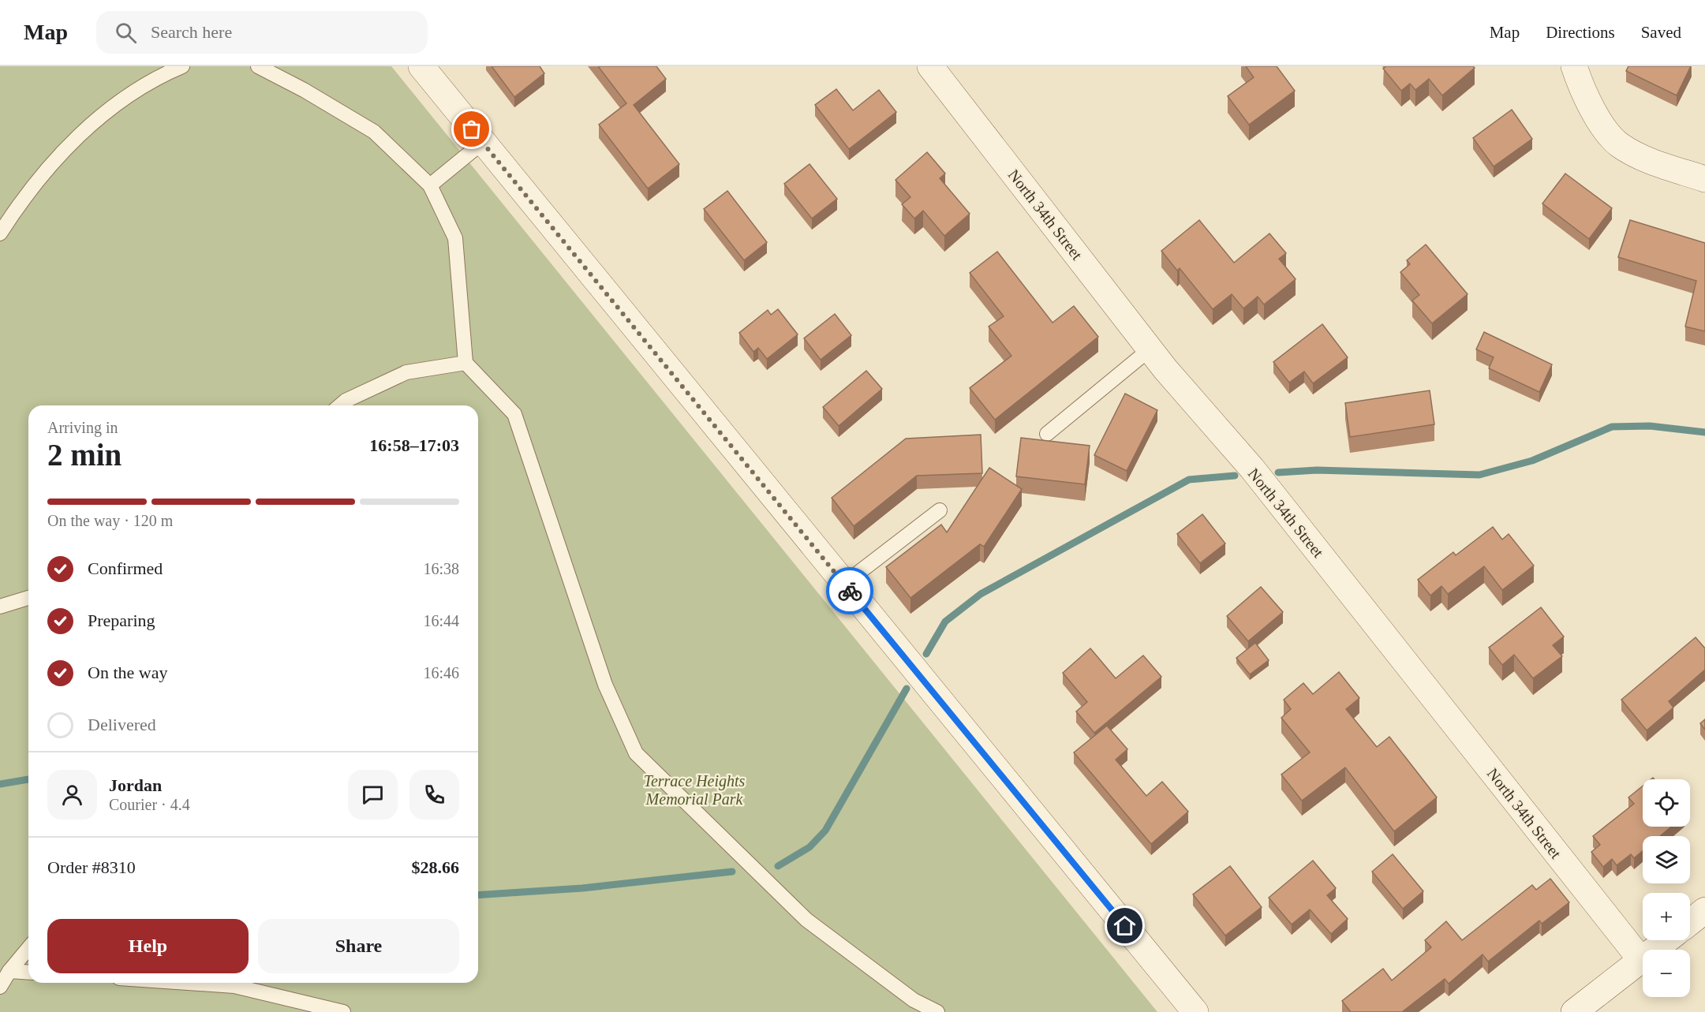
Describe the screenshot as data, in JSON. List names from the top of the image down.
{
  "streets": {
    "street": ["North 34th Street"]
  },
  "parks": ["Terrace Heights Memorial Park"],
  "page": {
    "header": "Map",
    "search": "Search here",
    "nav": ["Map", "Directions", "Saved"],
    "heading": ["2 min", "Arriving in", "16:58–17:03"],
    "panel": [
      "Jordan",
      "Courier · 4.4",
      "Order #8310",
      "$28.66"
    ],
    "bar": "On the way · 120 m",
    "list": [
      ["Confirmed", "16:38"],
      ["Preparing", "16:44"],
      ["On the way", "16:46"],
      "Delivered"
    ],
    "map_buttons": ["+", "−"],
    "buttons": ["Help", "Share"]
  }
}
